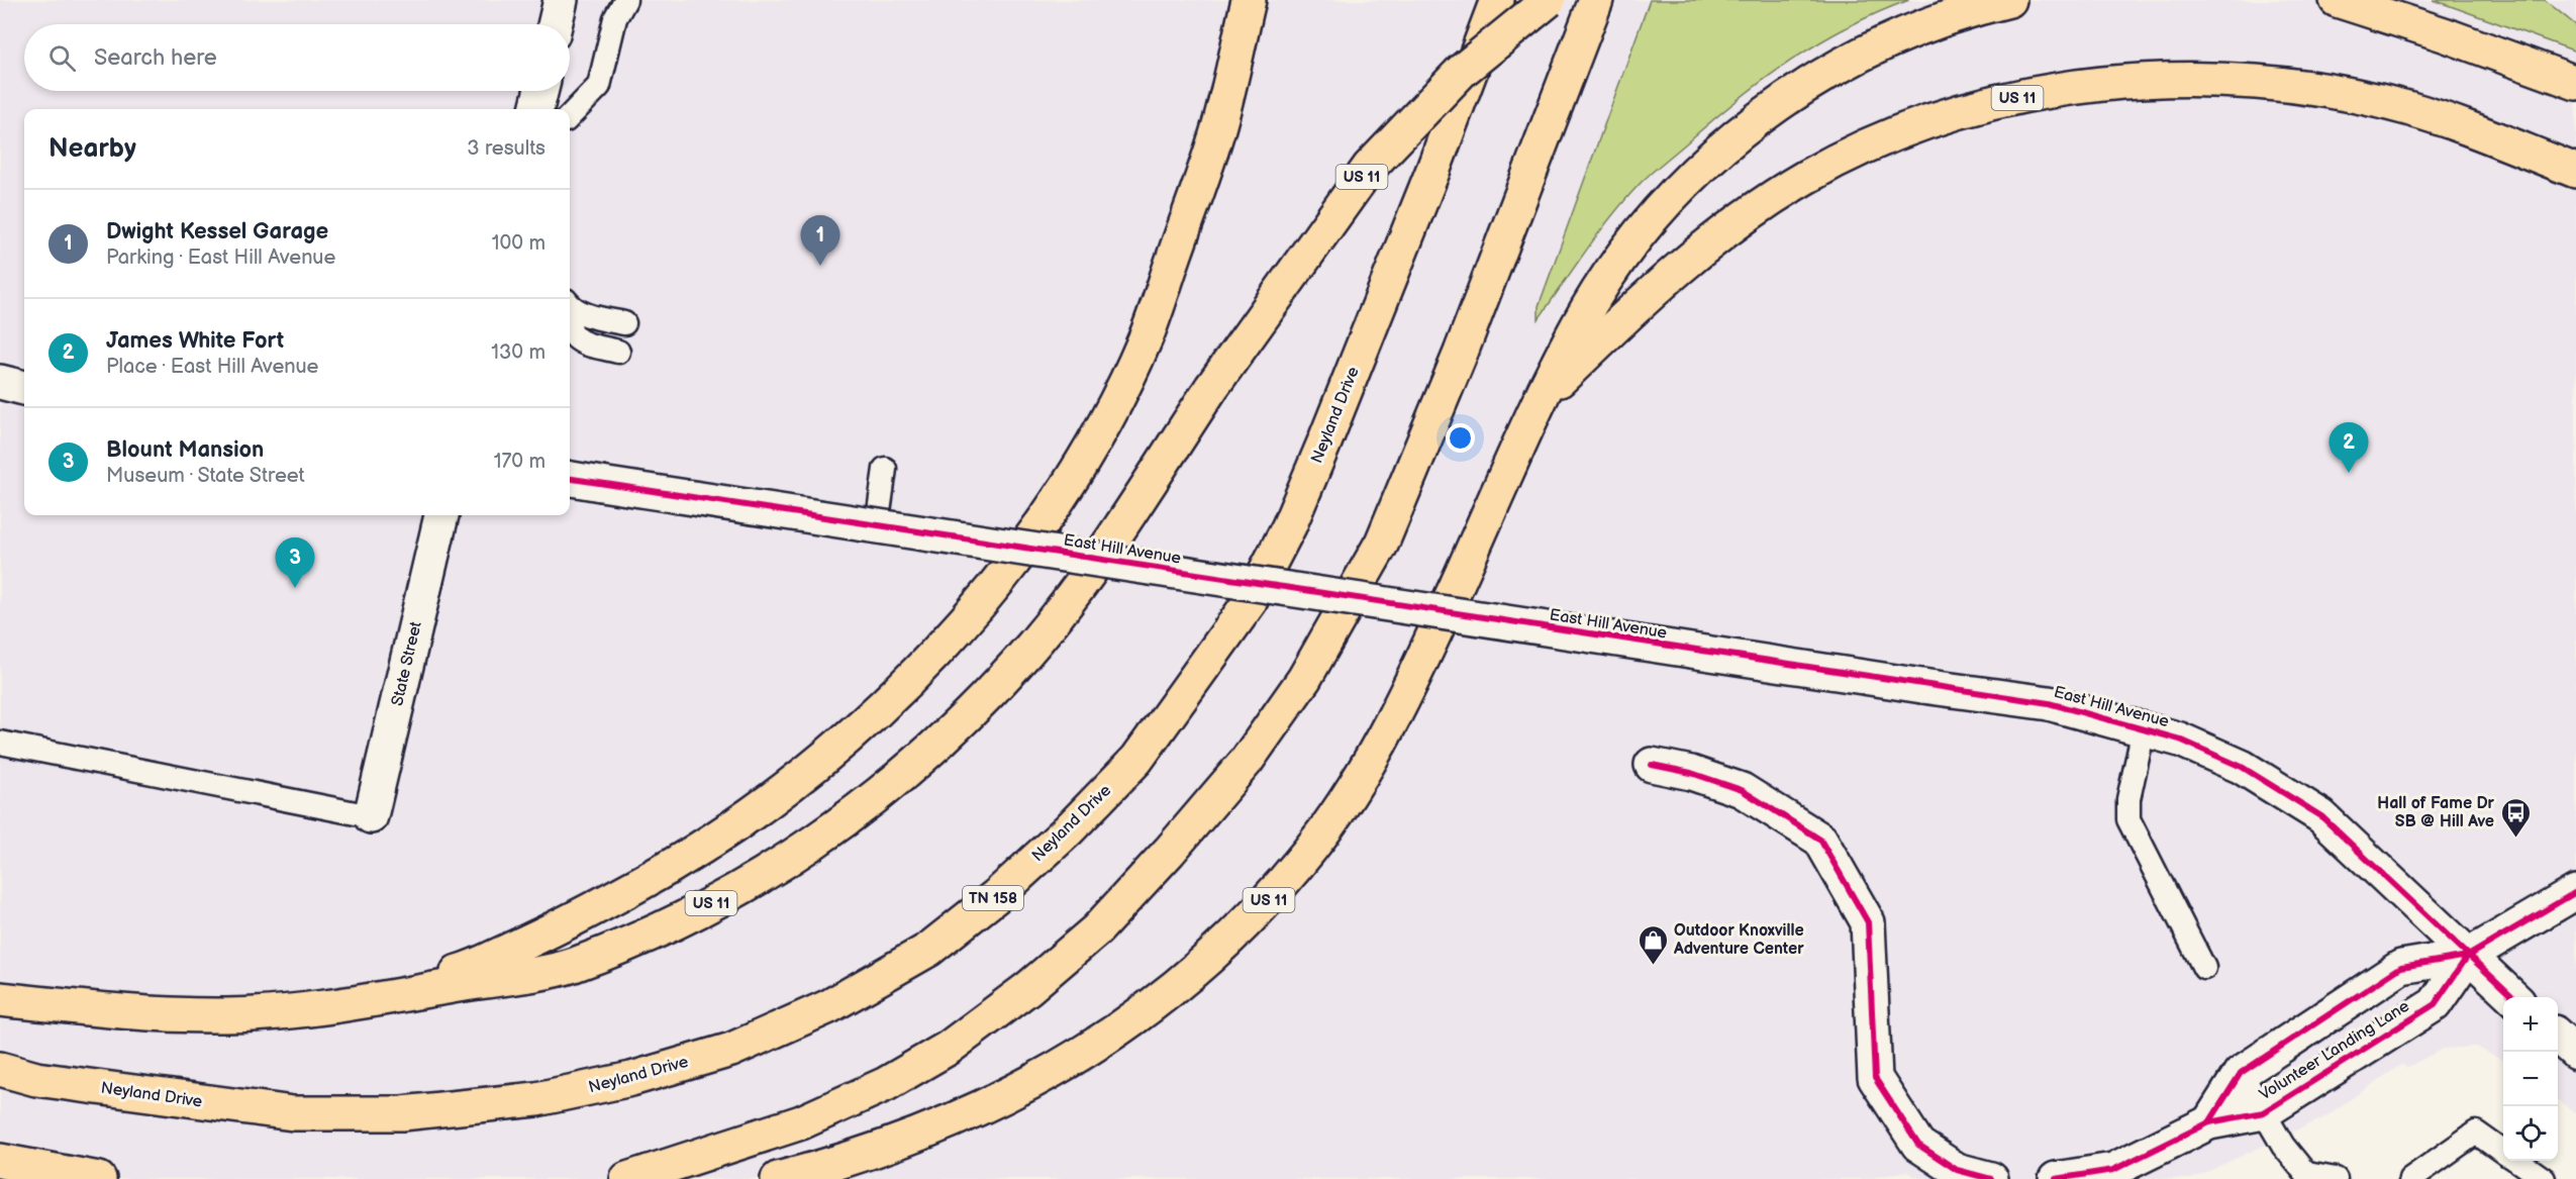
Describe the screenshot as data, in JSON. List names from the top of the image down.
{
  "streets": {
    "highway": ["US 11", "Neyland Drive", "TN 158"],
    "main road": ["East Hill Avenue", "State Street", "Volunteer Landing Lane"]
  },
  "crossings": [
    ["East Hill Avenue", "Volunteer Landing Lane"]
  ],
  "places": {
    "bus stop": ["Hall of Fame Dr SB @ Hill Ave"],
    "shop": ["Outdoor Knoxville Adventure Center"]
  },
  "page": {
    "search": "Search here",
    "heading": ["Nearby", "3 results"],
    "list": [
      {
        "mark": "1",
        "name": "Dwight Kessel Garage",
        "note": "Parking · East Hill Avenue",
        "value": "100 m"
      },
      {
        "mark": "2",
        "name": "James White Fort",
        "note": "Place · East Hill Avenue",
        "value": "130 m"
      },
      {
        "mark": "3",
        "name": "Blount Mansion",
        "note": "Museum · State Street",
        "value": "170 m"
      }
    ],
    "pins": ["1", "2", "3"],
    "map_buttons": ["+", "−"]
  }
}
